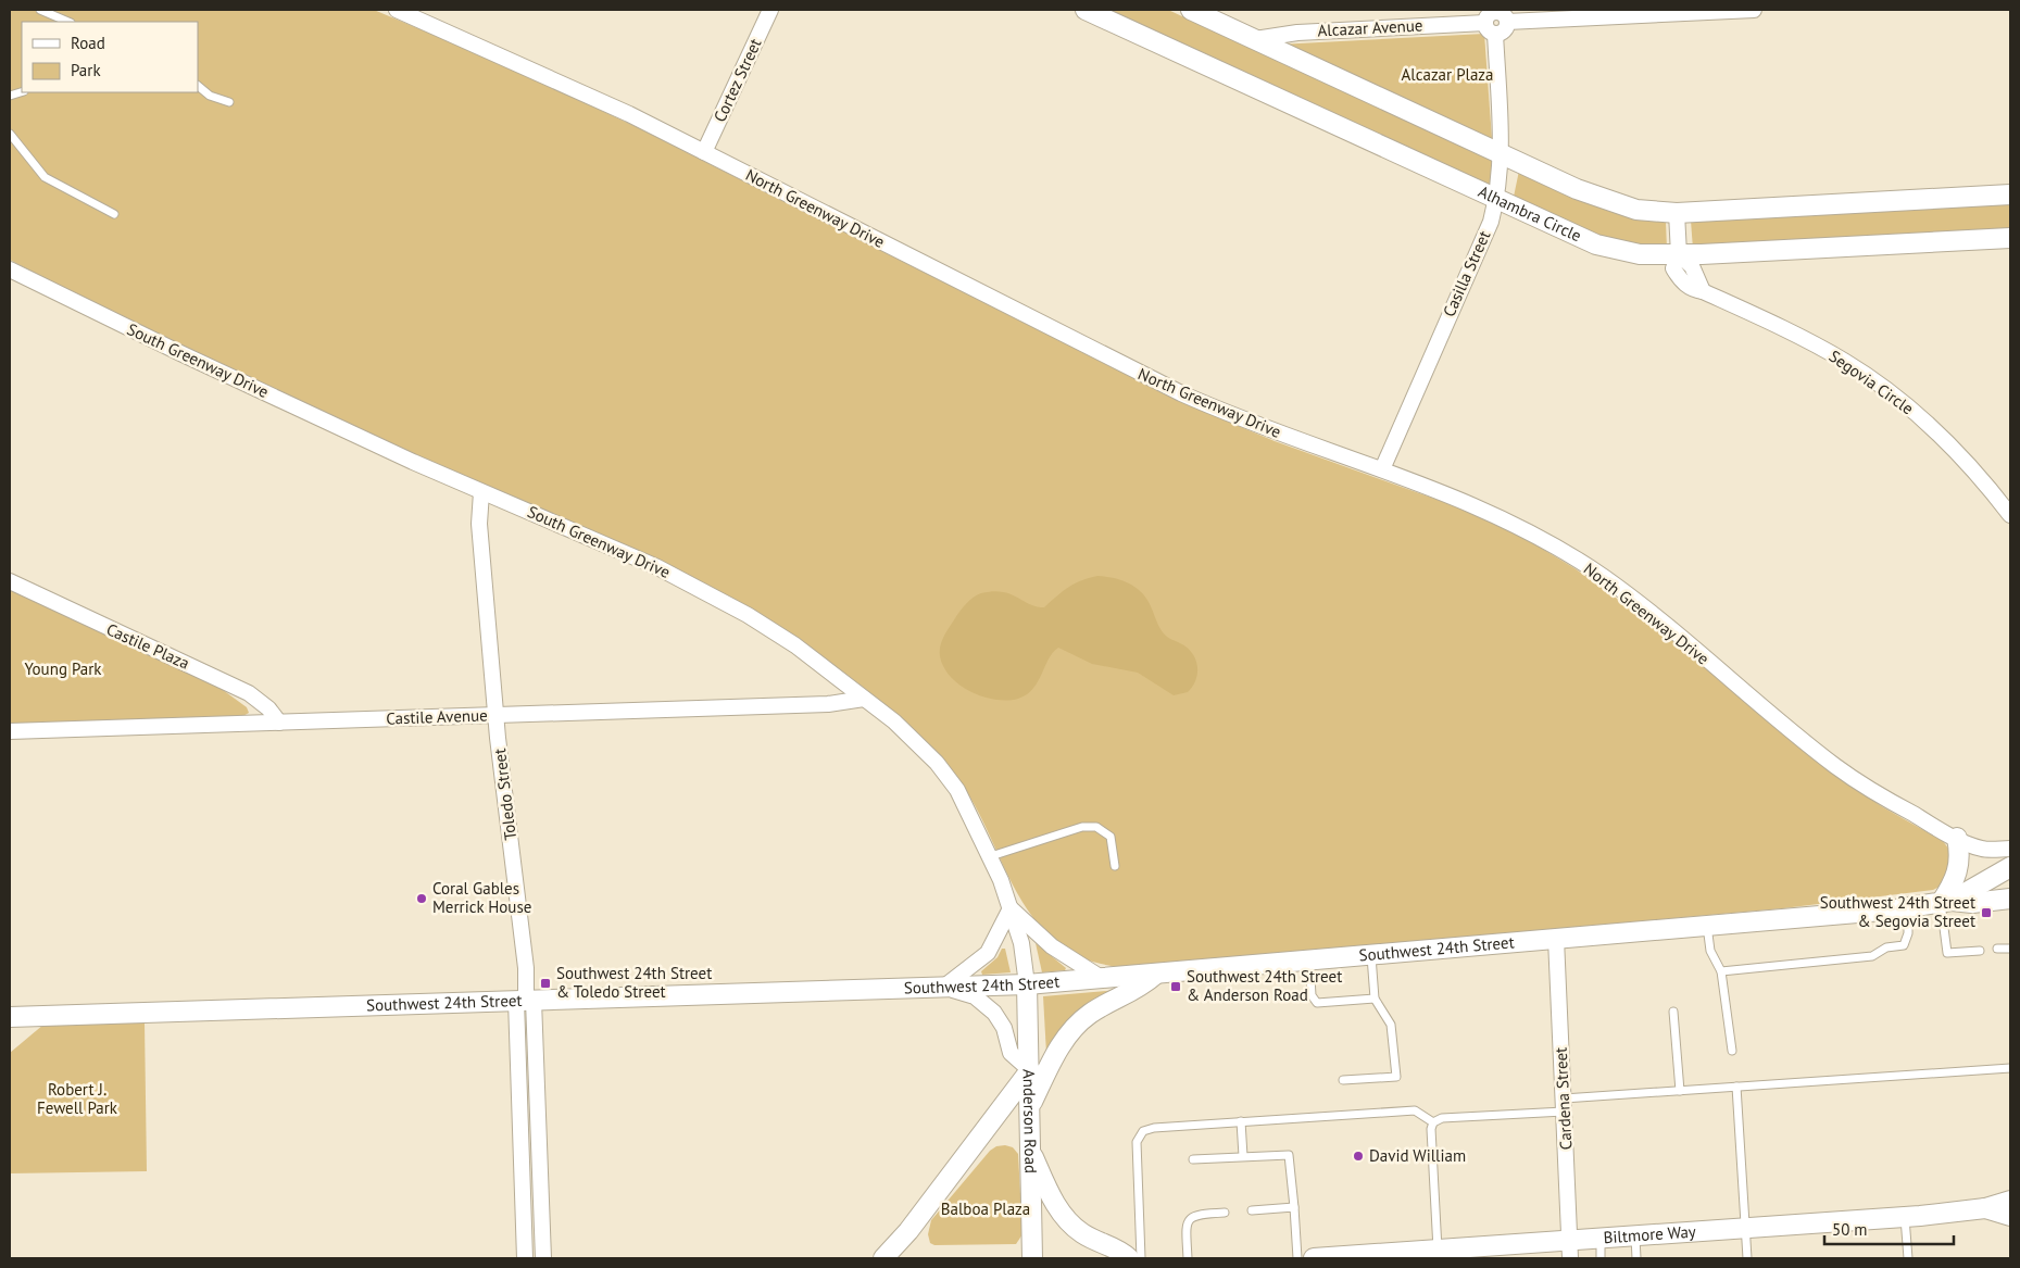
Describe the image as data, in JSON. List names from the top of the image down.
{
  "streets": {
    "street": [
      "Alcazar Avenue",
      "Cortez Street",
      "North Greenway Drive",
      "Alhambra Circle",
      "Casilla Street",
      "South Greenway Drive",
      "Segovia Circle",
      "Castile Plaza",
      "Castile Avenue",
      "Toledo Street",
      "Southwest 24th Street",
      "Cardena Street",
      "Anderson Road",
      "Biltmore Way"
    ]
  },
  "crossings": [
    ["Alcazar Avenue", "Casilla Street"],
    ["Cortez Street", "North Greenway Drive"],
    ["North Greenway Drive", "Casilla Street"],
    ["North Greenway Drive", "Southwest 24th Street"],
    ["Alhambra Circle", "Casilla Street"],
    ["Alhambra Circle", "Segovia Circle"],
    ["South Greenway Drive", "Castile Avenue"],
    ["South Greenway Drive", "Toledo Street"],
    ["South Greenway Drive", "Southwest 24th Street"],
    ["South Greenway Drive", "Anderson Road"],
    ["Castile Plaza", "Castile Avenue"],
    ["Castile Avenue", "Toledo Street"],
    ["Toledo Street", "Southwest 24th Street"],
    ["Southwest 24th Street", "Cardena Street"],
    ["Southwest 24th Street", "Anderson Road"],
    ["Cardena Street", "Biltmore Way"]
  ],
  "parks": [
    "Alcazar Plaza",
    "Young Park",
    "Robert J. Fewell Park",
    "Balboa Plaza"
  ],
  "places": {
    "other": ["Coral Gables Merrick House", "David William"],
    "transit": ["Southwest 24th Street & Segovia Street", "Southwest 24th Street & Toledo Street", "Southwest 24th Street & Anderson Road"]
  },
  "legend": ["Road", "Park"],
  "scale_bar": "50 m"
}
